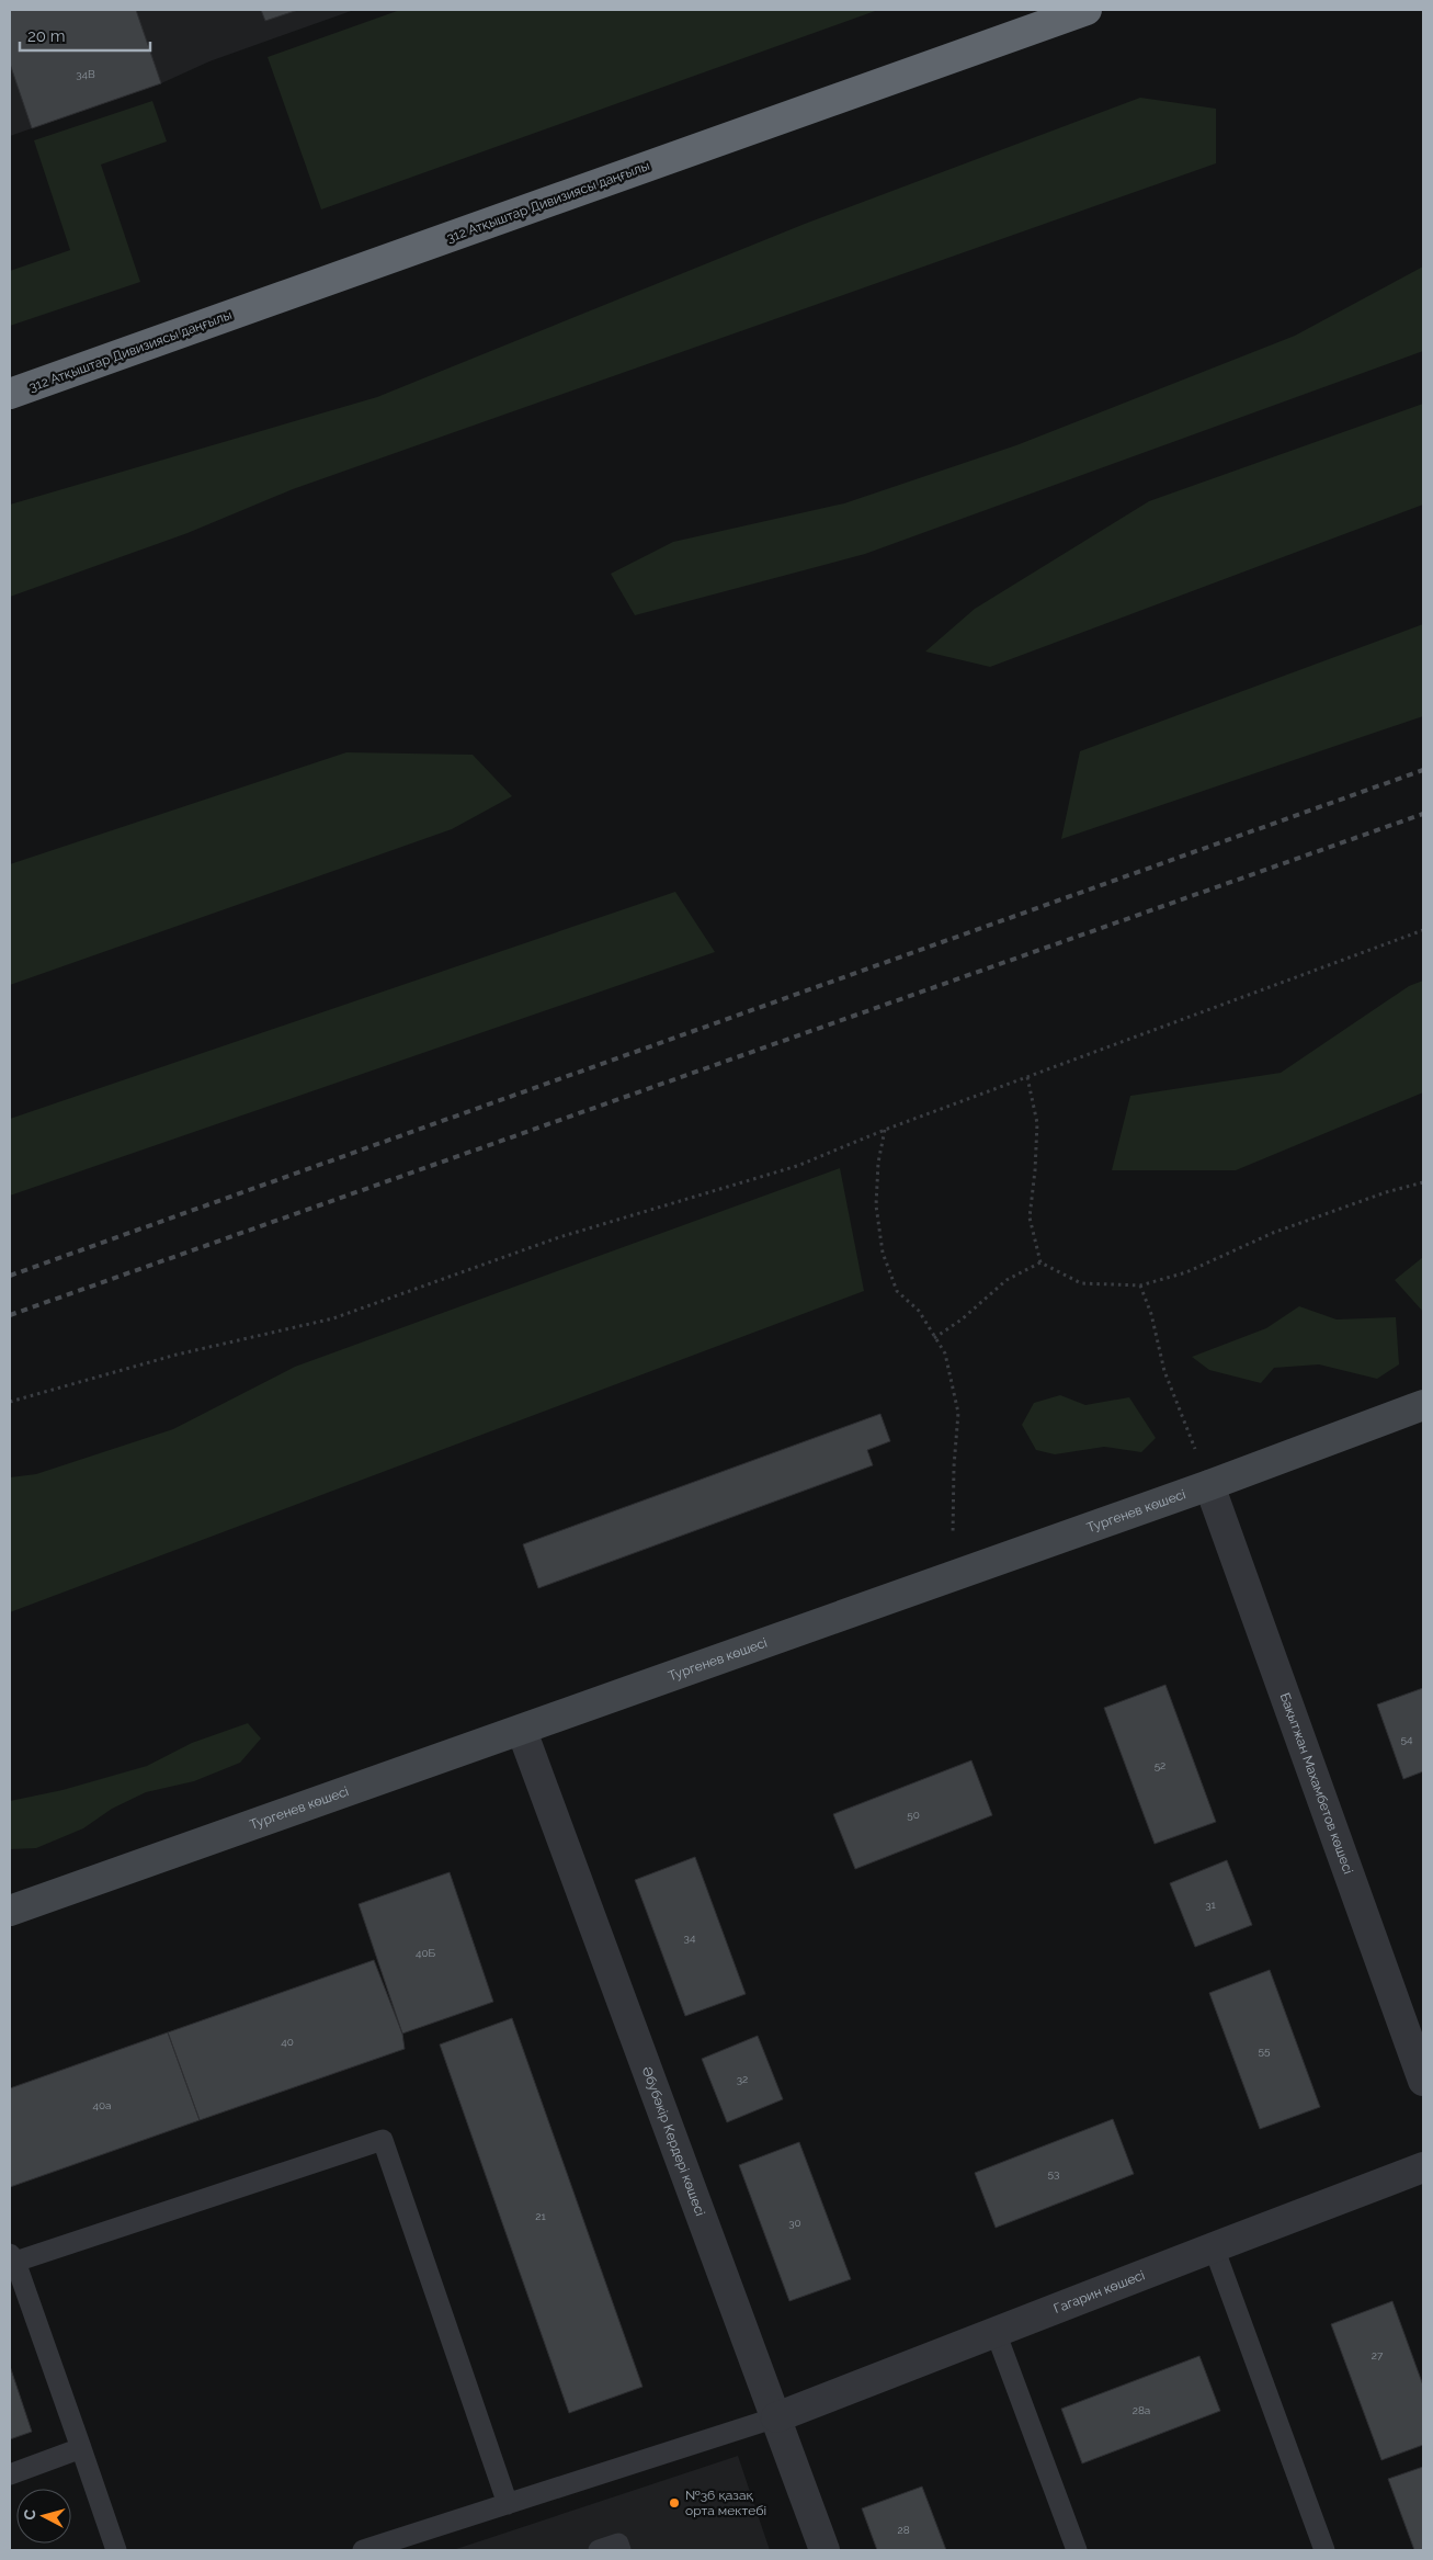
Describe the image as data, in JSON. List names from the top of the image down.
{
  "streets": {
    "highway": ["312 Атқыштар Дивизиясы даңғылы"],
    "main road": ["Тургенев көшесі"],
    "street": ["Бақытжан Махамбетов көшесі", "Әбубәкір Кердері көшесі", "Гагарин көшесі"]
  },
  "crossings": [
    ["Тургенев көшесі", "Бақытжан Махамбетов көшесі"],
    ["Тургенев көшесі", "Әбубәкір Кердері көшесі"],
    ["Әбубәкір Кердері көшесі", "Гагарин көшесі"]
  ],
  "places": ["№36 қазақ орта мектебі"],
  "house_numbers": [
    "34В",
    "54",
    "52",
    "50",
    "31",
    "34",
    "40Б",
    "40",
    "55",
    "32",
    "40а",
    "53",
    "21",
    "30",
    "27",
    "28а",
    "28"
  ],
  "scale_bar": "20 m",
  "north": "left"
}
